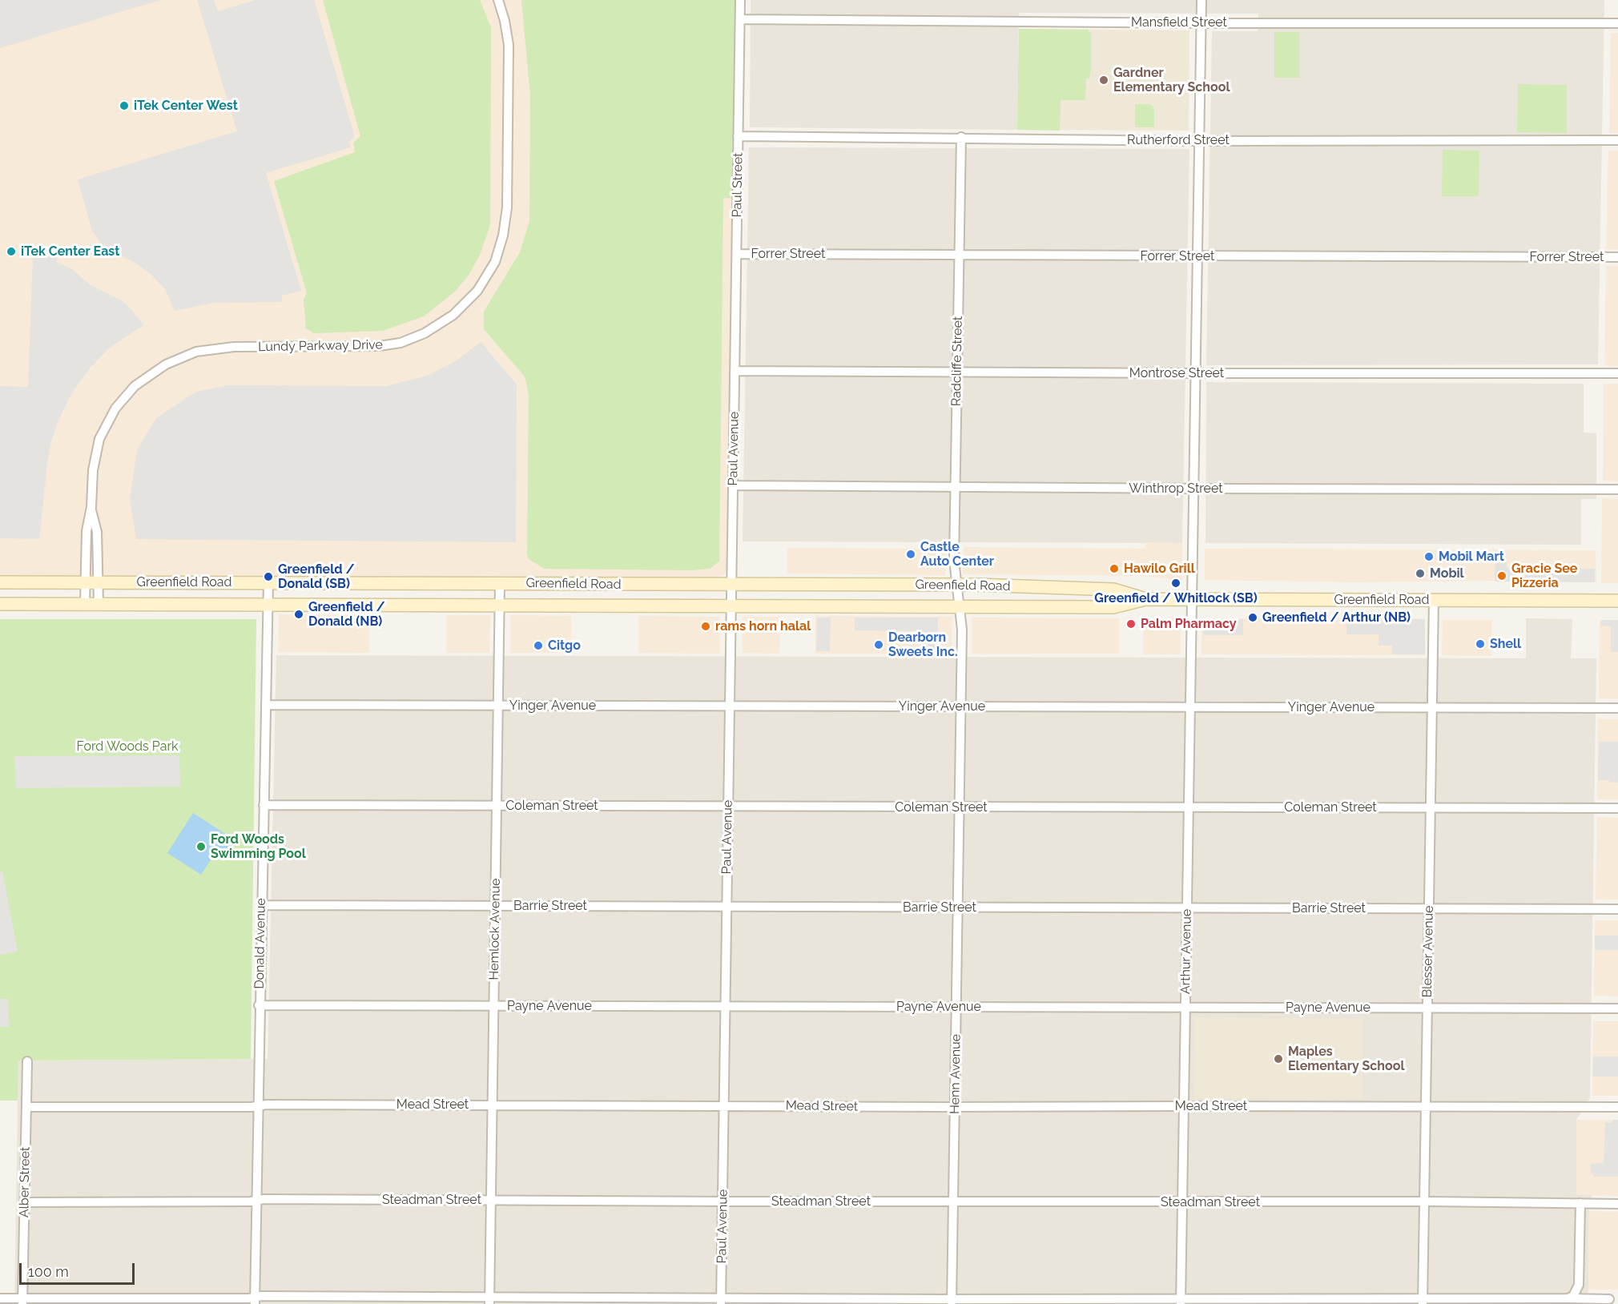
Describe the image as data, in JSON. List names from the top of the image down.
{
  "streets": {
    "main road": ["Greenfield Road"],
    "street": [
      "Mansfield Street",
      "Rutherford Street",
      "Paul Street",
      "Forrer Street",
      "Lundy Parkway Drive",
      "Radcliffe Street",
      "Montrose Street",
      "Paul Avenue",
      "Winthrop Street",
      "Yinger Avenue",
      "Coleman Street",
      "Barrie Street",
      "Hemlock Avenue",
      "Donald Avenue",
      "Arthur Avenue",
      "Blesser Avenue",
      "Payne Avenue",
      "Henn Avenue",
      "Mead Street",
      "Alber Street",
      "Steadman Street"
    ]
  },
  "crossings": [
    ["Mansfield Street", "Paul Street"],
    ["Mansfield Street", "Arthur Avenue"],
    ["Rutherford Street", "Paul Street"],
    ["Rutherford Street", "Radcliffe Street"],
    ["Rutherford Street", "Arthur Avenue"],
    ["Paul Street", "Forrer Street"],
    ["Paul Street", "Montrose Street"],
    ["Paul Street", "Paul Avenue"],
    ["Forrer Street", "Radcliffe Street"],
    ["Forrer Street", "Arthur Avenue"],
    ["Lundy Parkway Drive", "Greenfield Road"],
    ["Radcliffe Street", "Montrose Street"],
    ["Radcliffe Street", "Winthrop Street"],
    ["Radcliffe Street", "Greenfield Road"],
    ["Radcliffe Street", "Henn Avenue"],
    ["Montrose Street", "Paul Avenue"],
    ["Montrose Street", "Arthur Avenue"],
    ["Paul Avenue", "Winthrop Street"],
    ["Paul Avenue", "Greenfield Road"],
    ["Paul Avenue", "Yinger Avenue"],
    ["Paul Avenue", "Coleman Street"],
    ["Paul Avenue", "Barrie Street"],
    ["Paul Avenue", "Payne Avenue"],
    ["Paul Avenue", "Mead Street"],
    ["Paul Avenue", "Steadman Street"],
    ["Winthrop Street", "Arthur Avenue"],
    ["Greenfield Road", "Hemlock Avenue"],
    ["Greenfield Road", "Donald Avenue"],
    ["Greenfield Road", "Arthur Avenue"],
    ["Greenfield Road", "Blesser Avenue"],
    ["Greenfield Road", "Henn Avenue"],
    ["Yinger Avenue", "Hemlock Avenue"],
    ["Yinger Avenue", "Donald Avenue"],
    ["Yinger Avenue", "Arthur Avenue"],
    ["Yinger Avenue", "Blesser Avenue"],
    ["Yinger Avenue", "Henn Avenue"],
    ["Coleman Street", "Hemlock Avenue"],
    ["Coleman Street", "Donald Avenue"],
    ["Coleman Street", "Arthur Avenue"],
    ["Coleman Street", "Blesser Avenue"],
    ["Coleman Street", "Henn Avenue"],
    ["Barrie Street", "Hemlock Avenue"],
    ["Barrie Street", "Donald Avenue"],
    ["Barrie Street", "Arthur Avenue"],
    ["Barrie Street", "Blesser Avenue"],
    ["Barrie Street", "Henn Avenue"],
    ["Hemlock Avenue", "Payne Avenue"],
    ["Hemlock Avenue", "Mead Street"],
    ["Hemlock Avenue", "Steadman Street"],
    ["Donald Avenue", "Payne Avenue"],
    ["Donald Avenue", "Mead Street"],
    ["Donald Avenue", "Steadman Street"],
    ["Arthur Avenue", "Payne Avenue"],
    ["Arthur Avenue", "Mead Street"],
    ["Arthur Avenue", "Steadman Street"],
    ["Blesser Avenue", "Payne Avenue"],
    ["Blesser Avenue", "Mead Street"],
    ["Blesser Avenue", "Steadman Street"],
    ["Payne Avenue", "Henn Avenue"],
    ["Henn Avenue", "Mead Street"],
    ["Henn Avenue", "Steadman Street"],
    ["Mead Street", "Alber Street"],
    ["Alber Street", "Steadman Street"]
  ],
  "parks": ["Ford Woods Park"],
  "places": [
    "Gardner Elementary School",
    "iTek Center West",
    "iTek Center East",
    "Castle Auto Center",
    "Mobil Mart",
    "Hawilo Grill",
    "Mobil",
    "Gracie See Pizzeria",
    "Greenfield / Donald (SB)",
    "Greenfield / Whitlock (SB)",
    "Greenfield / Donald (NB)",
    "Greenfield / Arthur (NB)",
    "Palm Pharmacy",
    "rams horn halal",
    "Shell",
    "Dearborn Sweets Inc.",
    "Citgo",
    "Ford Woods Swimming Pool",
    "Maples Elementary School"
  ],
  "scale_bar": "100 m"
}
